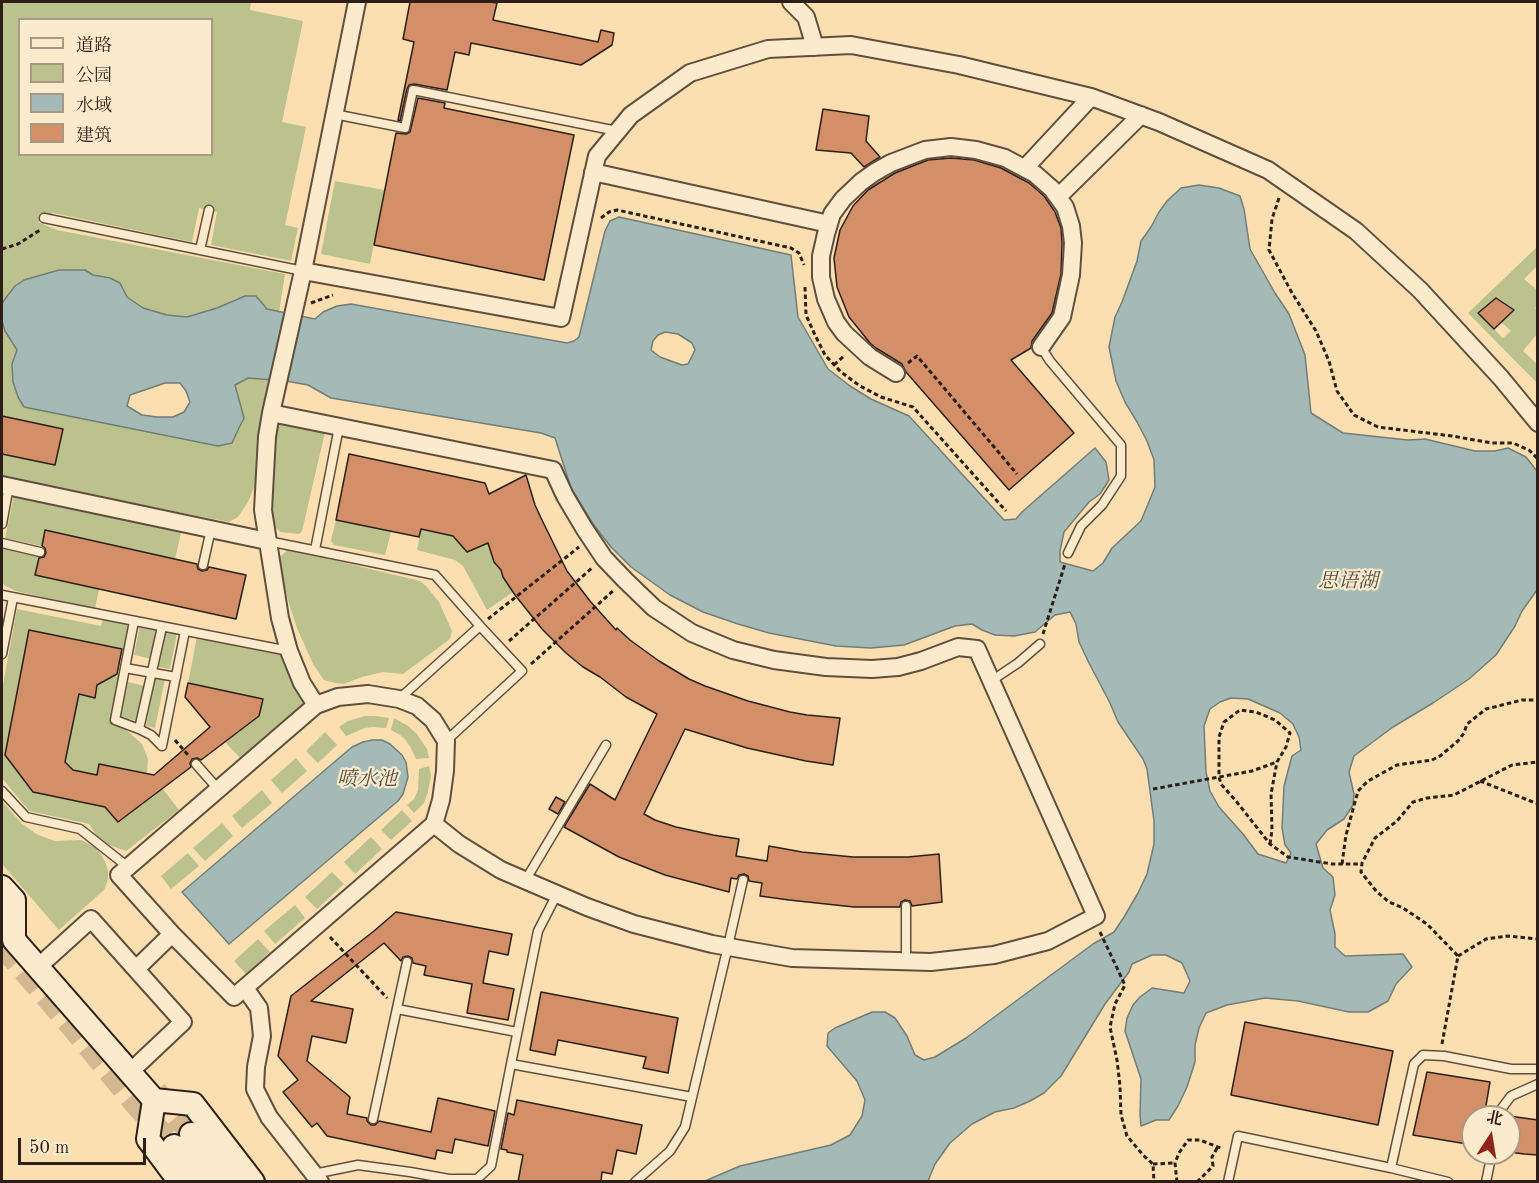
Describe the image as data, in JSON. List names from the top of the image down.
{
  "water": ["思语湖", "喷水池"],
  "legend": [
    "道路",
    "公园",
    "水域",
    "建筑"
  ],
  "scale_bar": "50 m",
  "north": "top"
}
